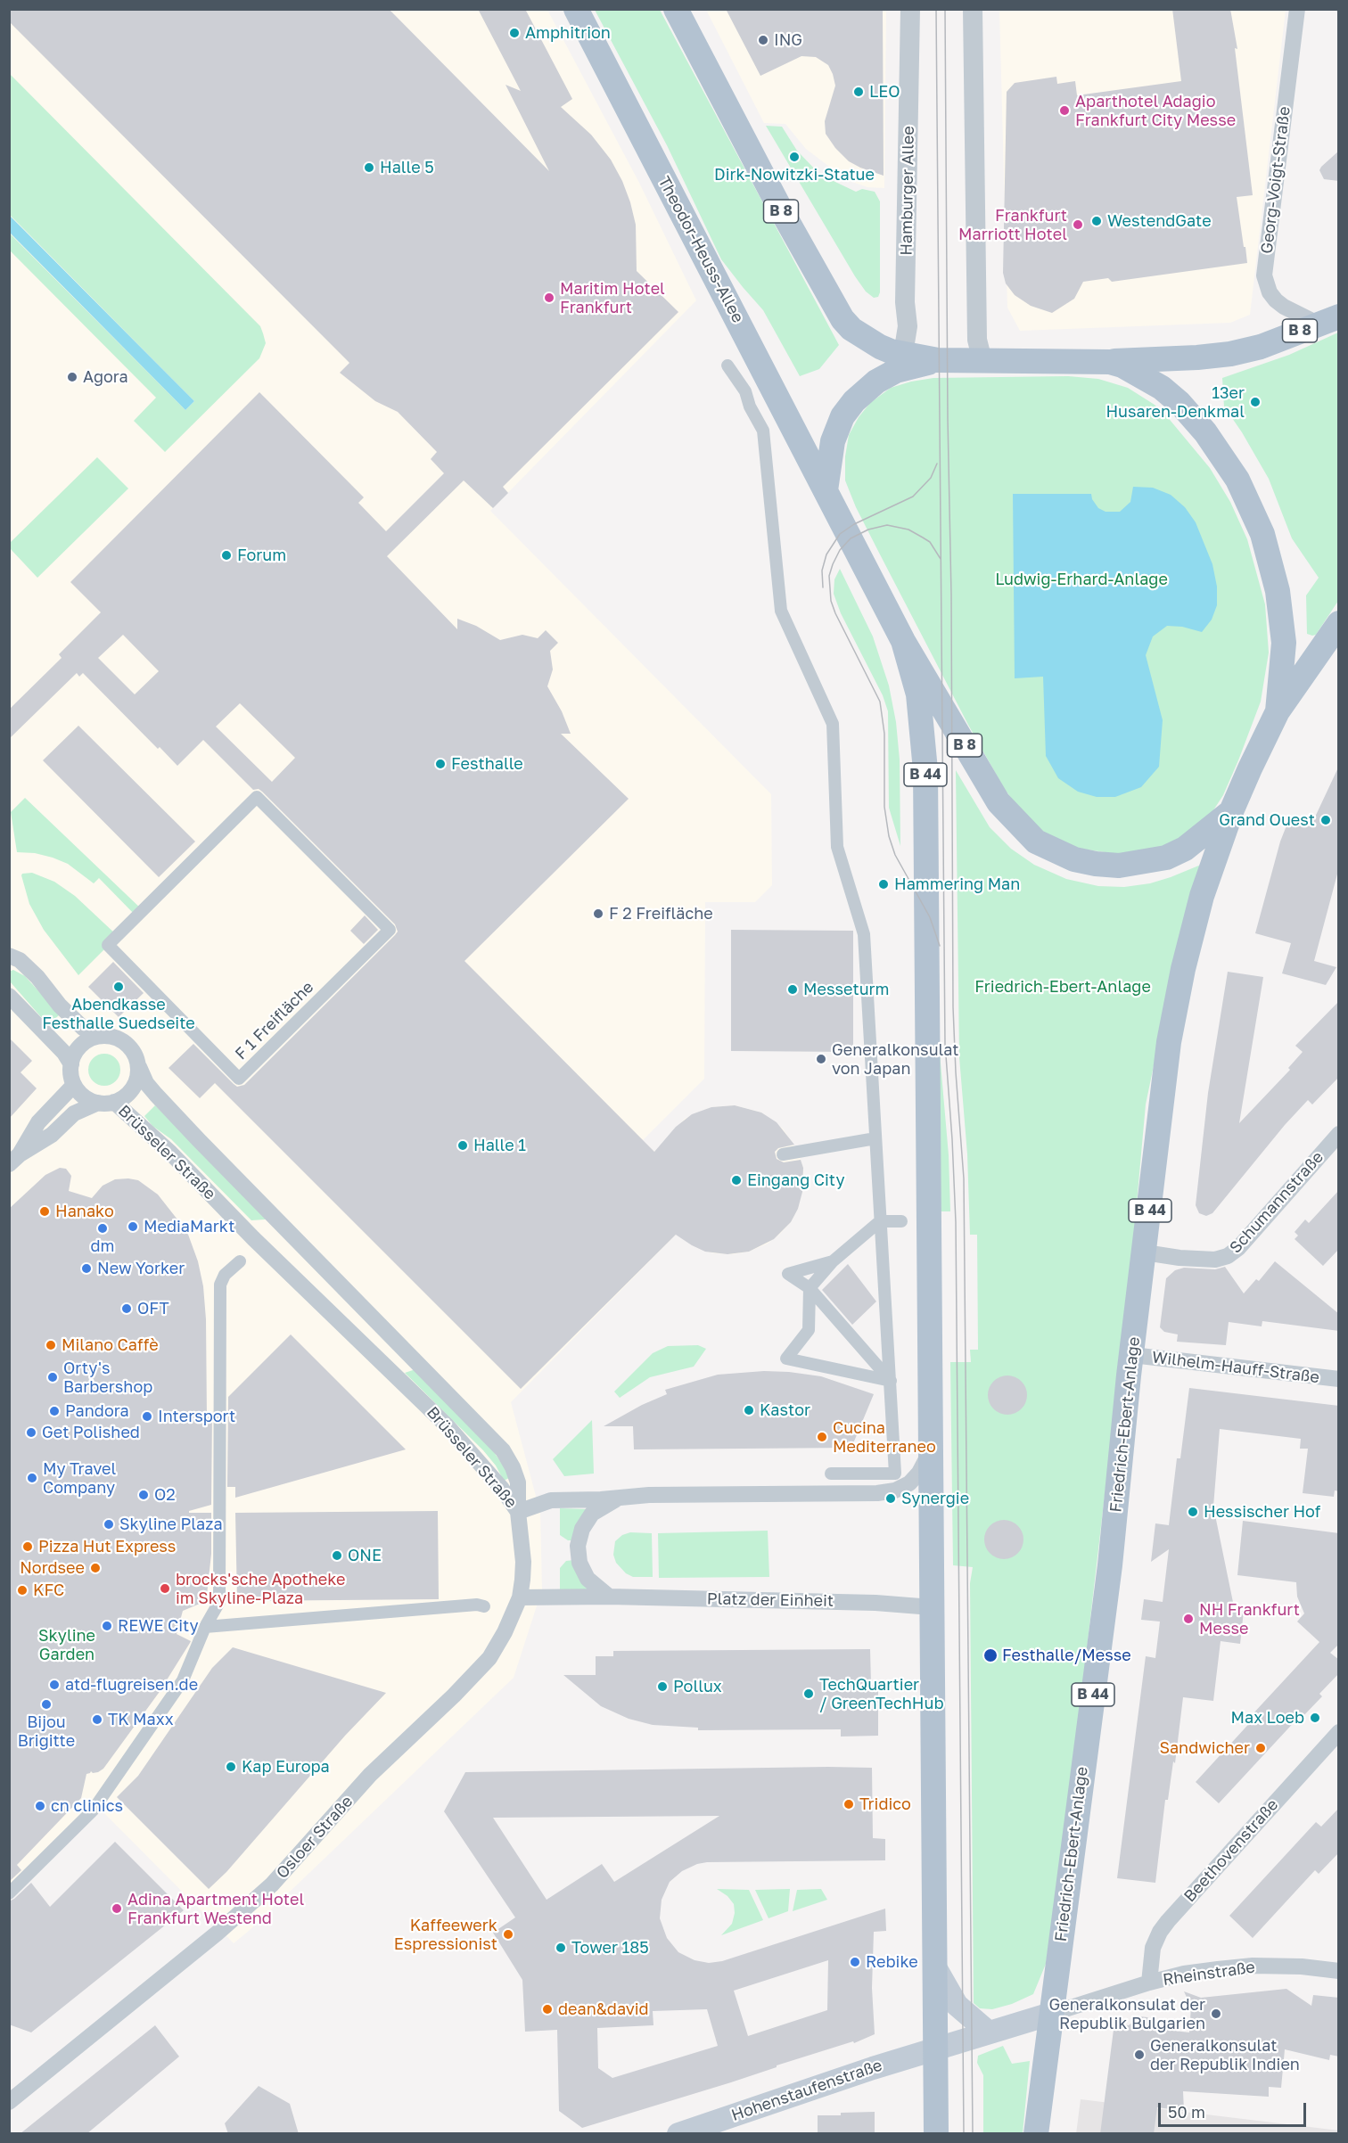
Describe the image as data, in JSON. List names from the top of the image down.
{
  "streets": {
    "main road": [
      "B 8",
      "Theodor-Heuss-Allee",
      "B 44",
      "Friedrich-Ebert-Anlage",
      "Hohenstaufenstraße"
    ],
    "street": [
      "Georg-Voigt-Straße",
      "Hamburger Allee",
      "F 1 Freifläche",
      "Brüsseler Straße",
      "Schumannstraße",
      "Wilhelm-Hauff-Straße",
      "Platz der Einheit",
      "Osloer Straße",
      "Beethovenstraße",
      "Rheinstraße"
    ]
  },
  "crossings": [
    ["Georg-Voigt-Straße", "B 8"],
    ["Hamburger Allee", "B 8"],
    ["B 8", "Theodor-Heuss-Allee"],
    ["B 8", "B 44"],
    ["B 8", "Friedrich-Ebert-Anlage"],
    ["B 44", "Platz der Einheit"],
    ["B 44", "Hohenstaufenstraße"],
    ["Brüsseler Straße", "Osloer Straße"],
    ["Schumannstraße", "Friedrich-Ebert-Anlage"],
    ["Wilhelm-Hauff-Straße", "Friedrich-Ebert-Anlage"],
    ["Friedrich-Ebert-Anlage", "Rheinstraße"],
    ["Platz der Einheit", "Osloer Straße"],
    ["Beethovenstraße", "Rheinstraße"]
  ],
  "parks": ["Ludwig-Erhard-Anlage", "Friedrich-Ebert-Anlage", "Skyline Garden"],
  "places": [
    "Amphitrion",
    "ING",
    "LEO",
    "Aparthotel Adagio Frankfurt City Messe",
    "Dirk-Nowitzki-Statue",
    "Halle 5",
    "WestendGate",
    "Frankfurt Marriott Hotel",
    "Maritim Hotel Frankfurt",
    "Agora",
    "13er Husaren-Denkmal",
    "Forum",
    "Festhalle",
    "Grand Ouest",
    "Hammering Man",
    "F 2 Freifläche",
    "Abendkasse Festhalle Suedseite",
    "Messeturm",
    "Generalkonsulat von Japan",
    "Halle 1",
    "Eingang City",
    "Hanako",
    "MediaMarkt",
    "dm",
    "New Yorker",
    "OFT",
    "Milano Caffè",
    "Orty's Barbershop",
    "Kastor",
    "Pandora",
    "Intersport",
    "Get Polished",
    "Cucina Mediterraneo",
    "My Travel Company",
    "O2",
    "Synergie",
    "Hessischer Hof",
    "Skyline Plaza",
    "Pizza Hut Express",
    "ONE",
    "Nordsee",
    "brocks'sche Apotheke im Skyline-Plaza",
    "KFC",
    "NH Frankfurt Messe",
    "REWE City",
    "Festhalle/Messe",
    "atd-flugreisen.de",
    "Pollux",
    "TechQuartier / GreenTechHub",
    "Bijou Brigitte",
    "Max Loeb",
    "TK Maxx",
    "Sandwicher",
    "Kap Europa",
    "Tridico",
    "cn clinics",
    "Adina Apartment Hotel Frankfurt Westend",
    "Kaffeewerk Espressionist",
    "Tower 185",
    "Rebike",
    "dean&david",
    "Generalkonsulat der Republik Bulgarien",
    "Generalkonsulat der Republik Indien"
  ],
  "scale_bar": "50 m"
}
